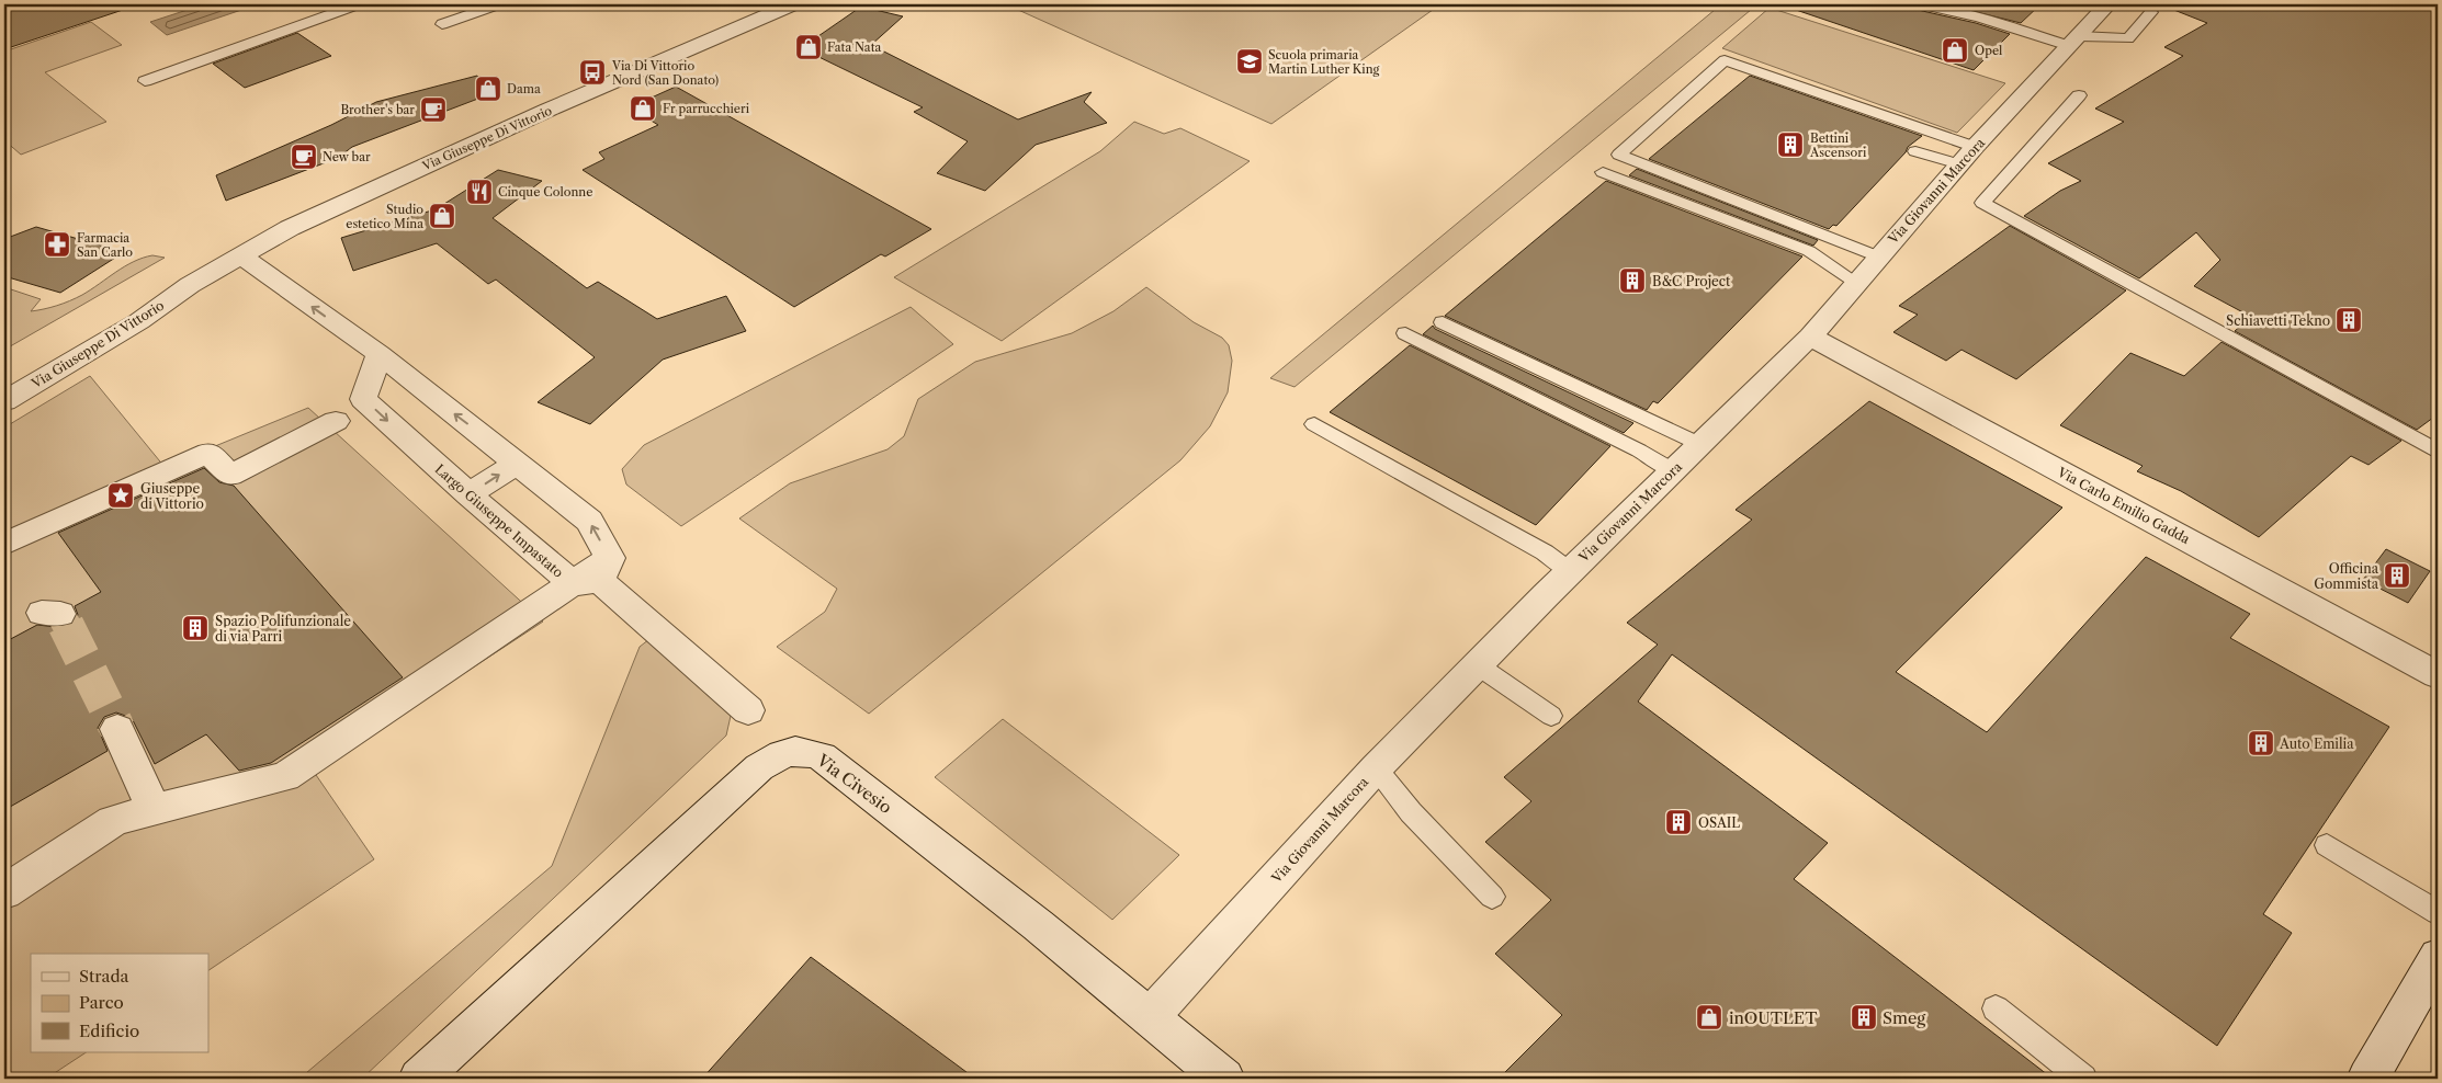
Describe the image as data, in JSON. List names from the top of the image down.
{
  "streets": {
    "street": [
      "Via Giuseppe Di Vittorio",
      "Via Giovanni Marcora",
      "Via Carlo Emilio Gadda",
      "Largo Giuseppe Impastato",
      "Via Civesio"
    ]
  },
  "crossings": [
    ["Via Giovanni Marcora", "Via Carlo Emilio Gadda"],
    ["Via Giovanni Marcora", "Via Civesio"]
  ],
  "places": {
    "shop": [
      "Fata Nata",
      "Opel",
      "Dama",
      "Fr parrucchieri",
      "Studio estetico Mina",
      "inOUTLET"
    ],
    "school or university": ["Scuola primaria Martin Luther King"],
    "bus stop": ["Via Di Vittorio Nord (San Donato)"],
    "cafe": ["Brother's bar", "New bar"],
    "building": [
      "Bettini Ascensori",
      "B&C Project",
      "Schiavetti Tekno",
      "Officina Gommista",
      "Spazio Polifunzionale di via Parri",
      "Auto Emilia",
      "OSAIL",
      "Smeg"
    ],
    "restaurant": ["Cinque Colonne"],
    "pharmacy": ["Farmacia San Carlo"],
    "place": ["Giuseppe di Vittorio"]
  },
  "legend": ["Strada", "Parco", "Edificio"]
}
